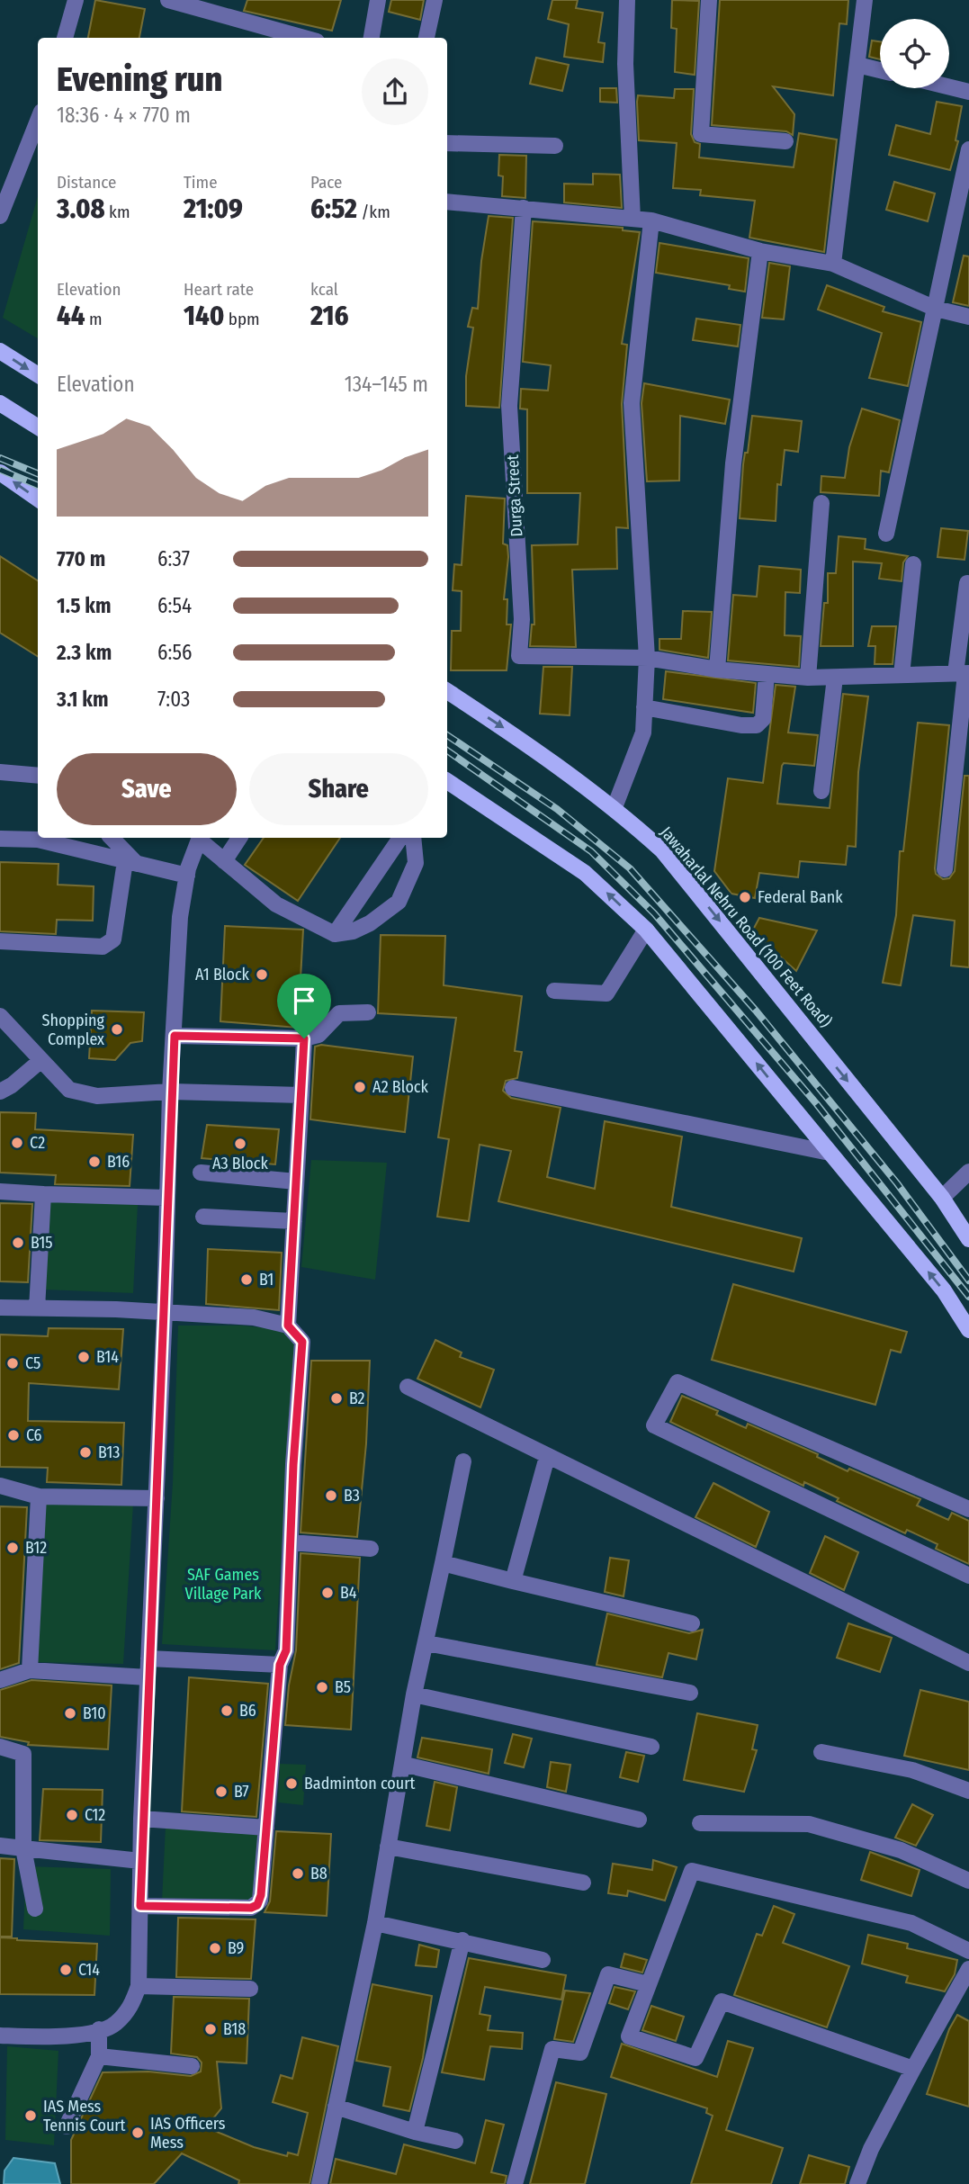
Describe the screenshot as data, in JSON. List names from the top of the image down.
{
  "streets": {
    "main road": ["Jawaharlal Nehru Road (100 Feet Road)"],
    "street": ["Durga Street"]
  },
  "parks": ["SAF Games Village Park"],
  "places": [
    "Federal Bank",
    "A1 Block",
    "Shopping Complex",
    "A2 Block",
    "C2",
    "A3 Block",
    "B16",
    "B15",
    "B1",
    "B14",
    "C5",
    "B2",
    "C6",
    "B13",
    "B3",
    "B12",
    "B4",
    "B5",
    "B6",
    "B10",
    "Badminton court",
    "B7",
    "C12",
    "B8",
    "B9",
    "C14",
    "B18",
    "IAS Mess Tennis Court",
    "IAS Officers Mess"
  ],
  "page": {
    "heading": ["Evening run", "18:36 · 4 × 770 m"],
    "stats": [
      ["Distance", "3.08 km"],
      ["Time", "21:09"],
      ["Pace", "6:52 /km"],
      ["Elevation", "44 m"],
      ["Heart rate", "140 bpm"],
      ["kcal", "216"]
    ],
    "chart": ["Elevation", "134–145 m"],
    "list": [
      {
        "name": "770 m",
        "note": "6:37"
      },
      {
        "name": "1.5 km",
        "note": "6:54"
      },
      {
        "name": "2.3 km",
        "note": "6:56"
      },
      {
        "name": "3.1 km",
        "note": "7:03"
      }
    ],
    "buttons": ["Save", "Share"]
  }
}
